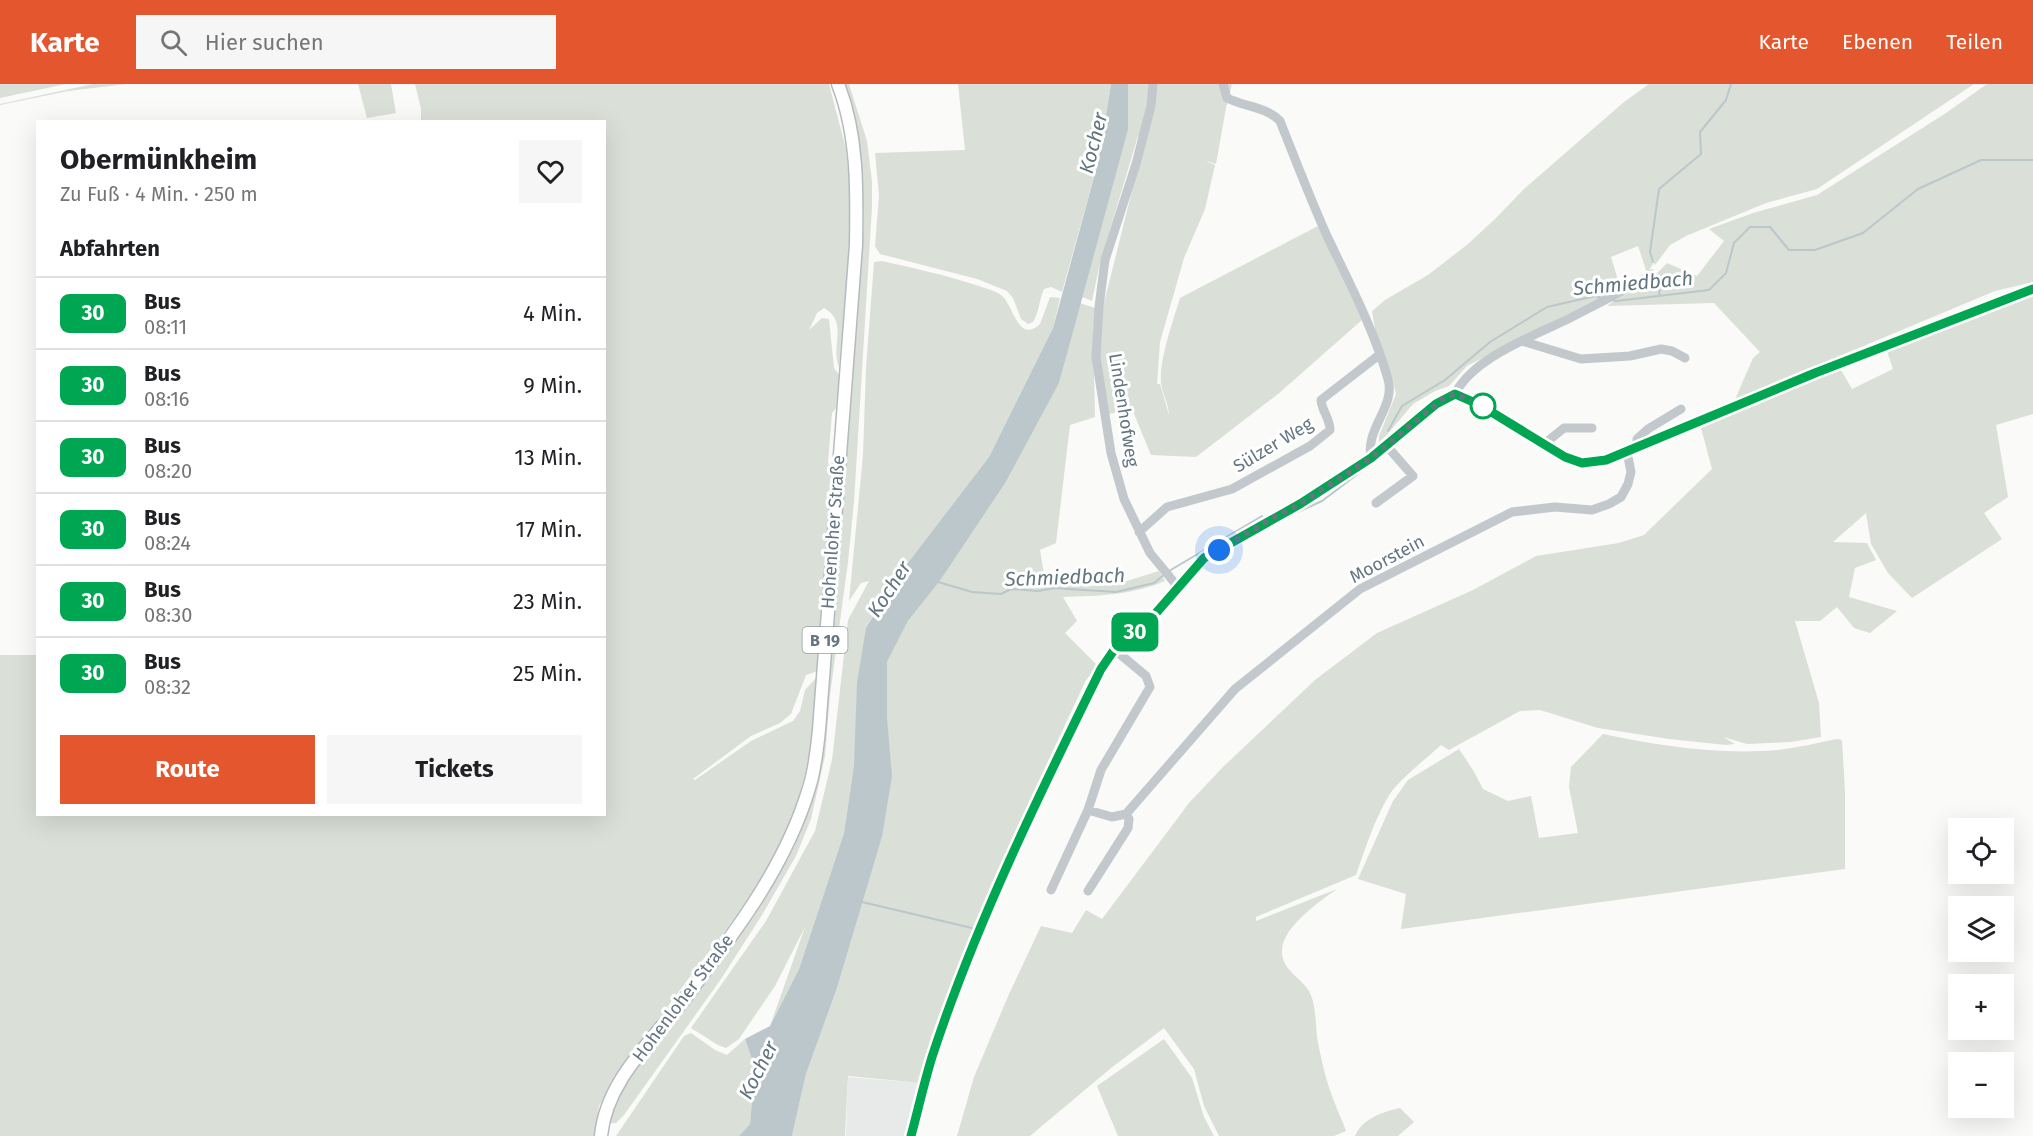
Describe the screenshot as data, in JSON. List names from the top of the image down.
{
  "streets": {
    "main road": ["Hohenloher Straße", "B 19"],
    "street": ["Lindenhofweg", "Sülzer Weg", "Moorstein"]
  },
  "crossings": [
    ["Lindenhofweg", "Sülzer Weg"]
  ],
  "water": ["Kocher", "Schmiedbach"],
  "lines": ["bus line 30"],
  "page": {
    "header": "Karte",
    "search": "Hier suchen",
    "nav": ["Karte", "Ebenen", "Teilen"],
    "on_map": "30",
    "heading": [
      ["Obermünkheim", "Zu Fuß · 4 Min. · 250 m"],
      "Abfahrten"
    ],
    "list": [
      {
        "mark": "30",
        "name": "Bus",
        "note": "08:11",
        "value": "4 Min."
      },
      {
        "mark": "30",
        "name": "Bus",
        "note": "08:16",
        "value": "9 Min."
      },
      {
        "mark": "30",
        "name": "Bus",
        "note": "08:20",
        "value": "13 Min."
      },
      {
        "mark": "30",
        "name": "Bus",
        "note": "08:24",
        "value": "17 Min."
      },
      {
        "mark": "30",
        "name": "Bus",
        "note": "08:30",
        "value": "23 Min."
      },
      {
        "mark": "30",
        "name": "Bus",
        "note": "08:32",
        "value": "25 Min."
      }
    ],
    "buttons": ["Route", "Tickets"],
    "map_buttons": ["+", "−"]
  }
}
